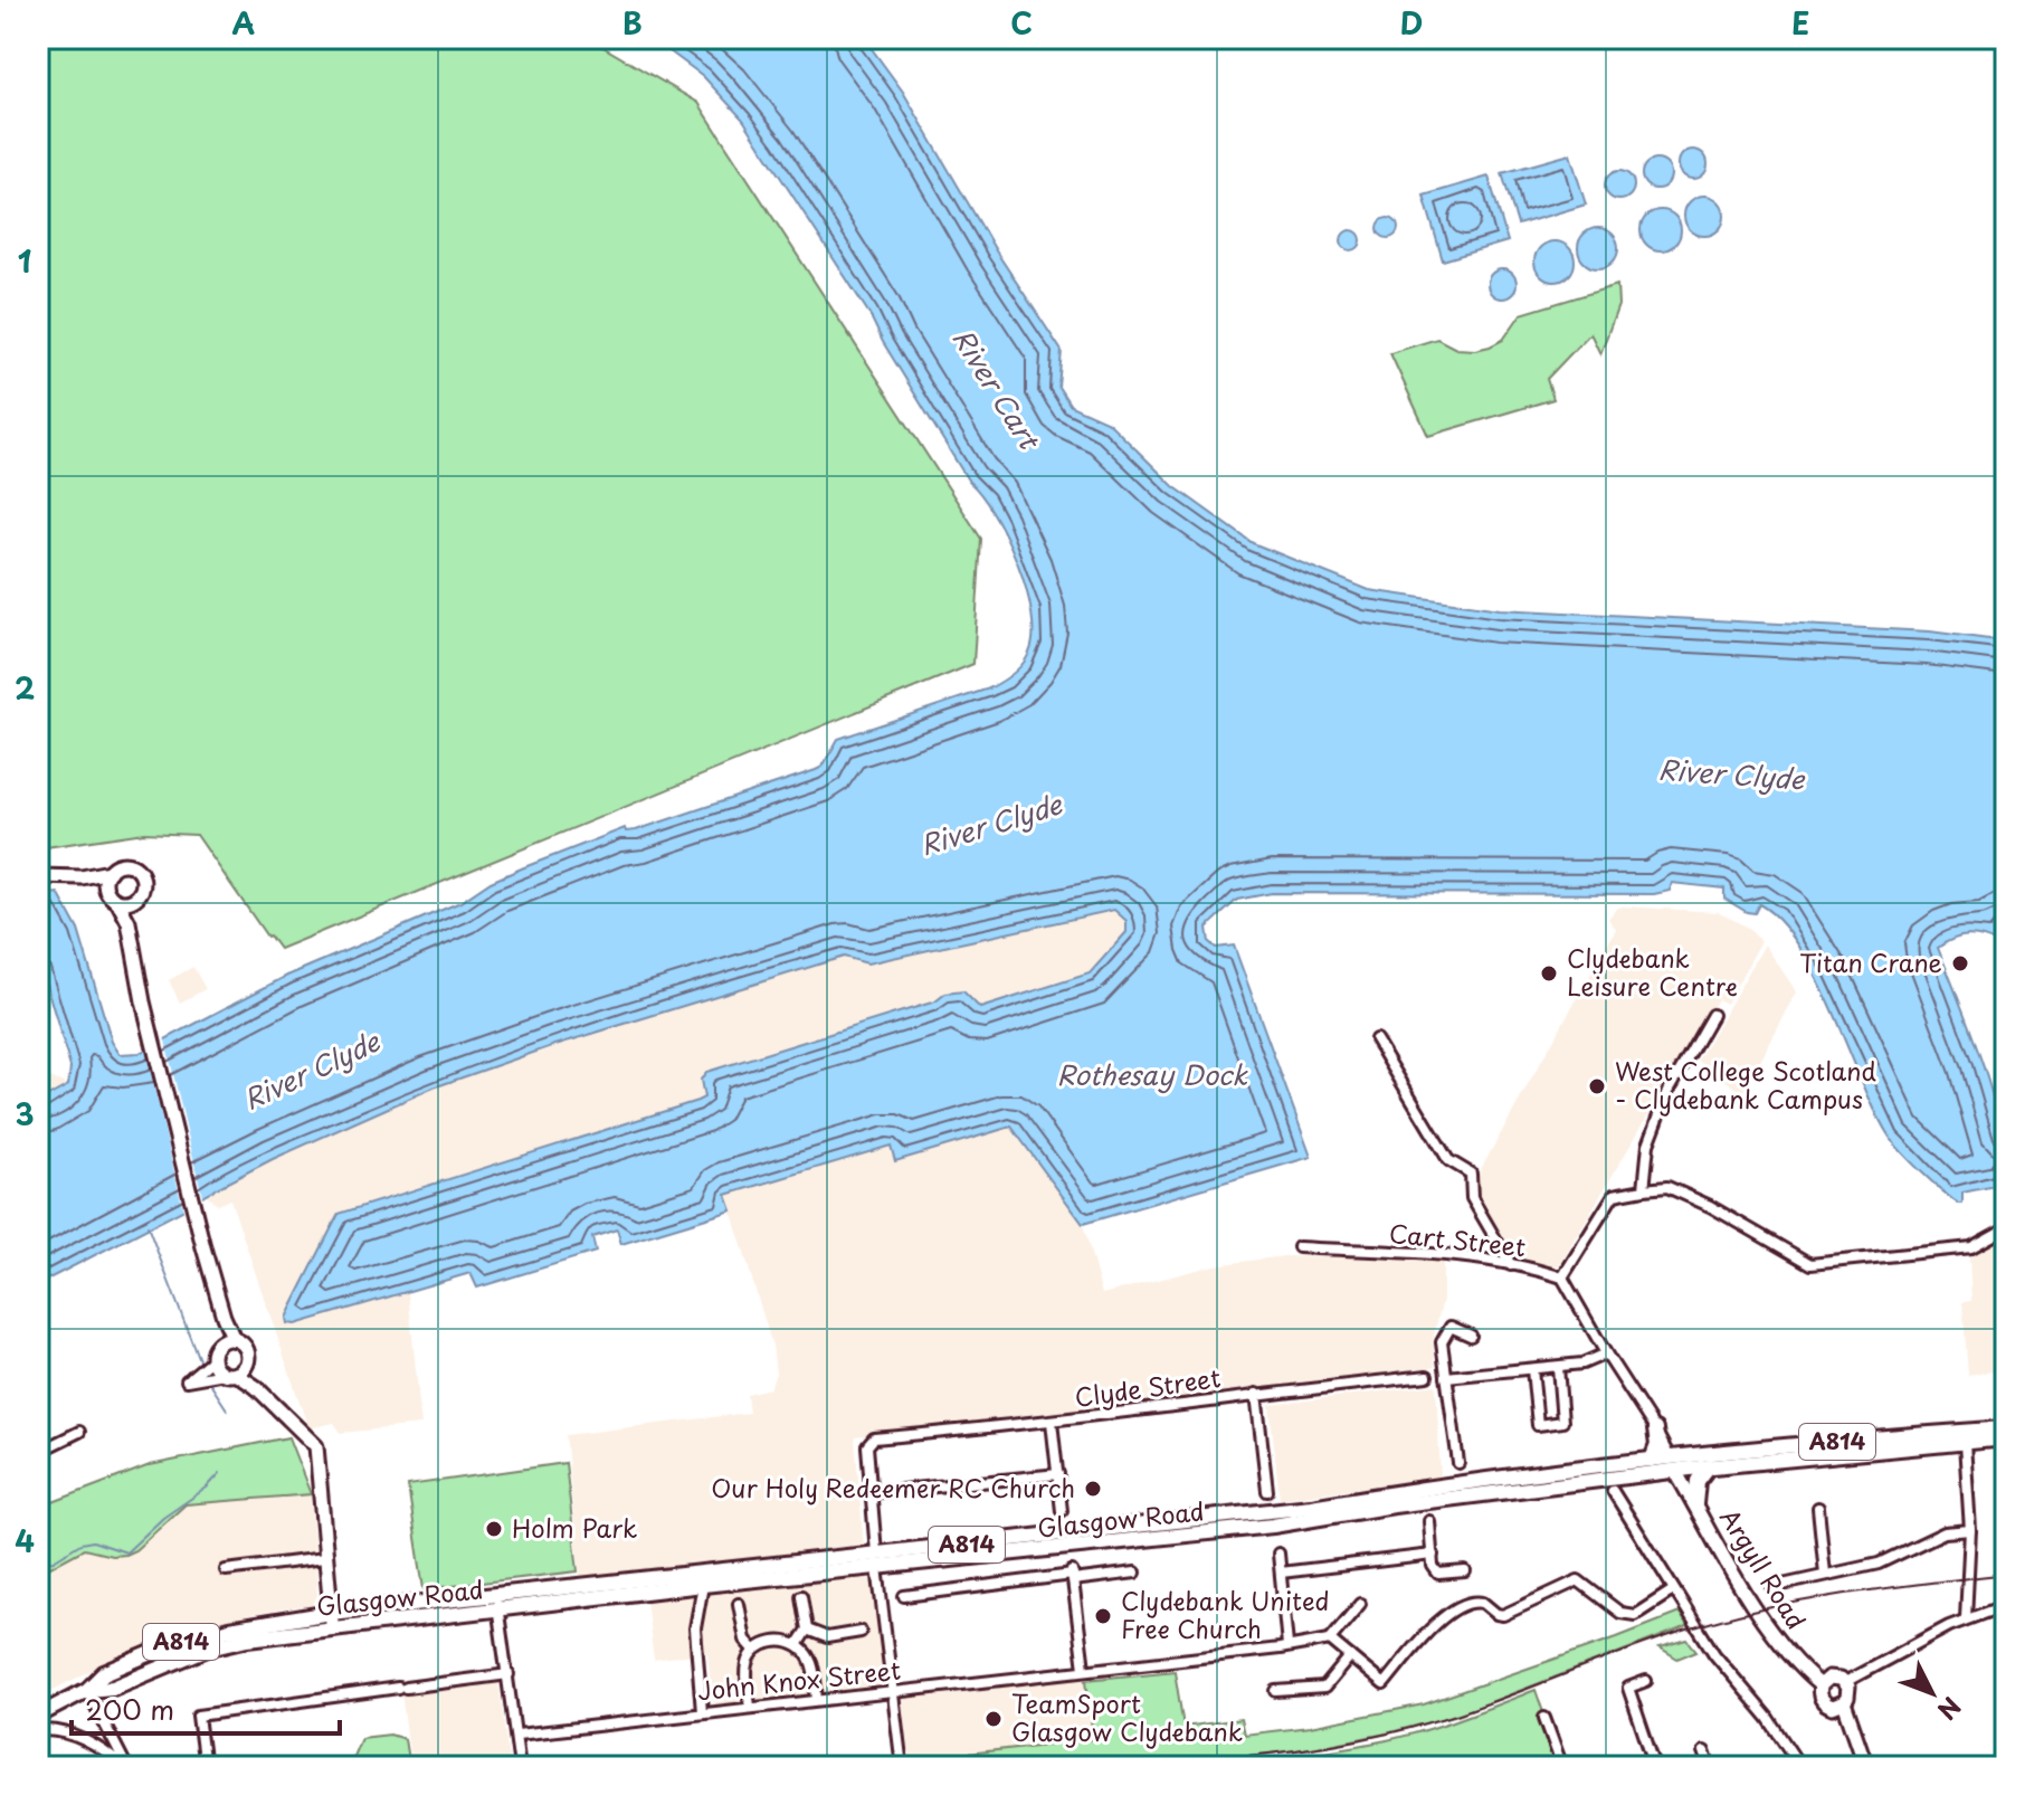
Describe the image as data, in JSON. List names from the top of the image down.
{
  "streets": {
    "main road": ["A814", "Glasgow Road"],
    "street": [
      "Cart Street",
      "Clyde Street",
      "Argyll Road",
      "John Knox Street"
    ]
  },
  "crossings": [
    ["A814", "Glasgow Road"],
    ["Glasgow Road", "Argyll Road"]
  ],
  "water": ["River Cart", "River Clyde", "Rothesay Dock"],
  "places": [
    "Titan Crane",
    "Clydebank Leisure Centre",
    "West College Scotland - Clydebank Campus",
    "Our Holy Redeemer RC Church",
    "Holm Park",
    "Clydebank United Free Church",
    "TeamSport Glasgow Clydebank"
  ],
  "scale_bar": "200 m",
  "north": "bottom right",
  "grid": {
    "columns": [
      "A",
      "B",
      "C",
      "D",
      "E"
    ],
    "rows": [
      "1",
      "2",
      "3",
      "4"
    ]
  }
}
